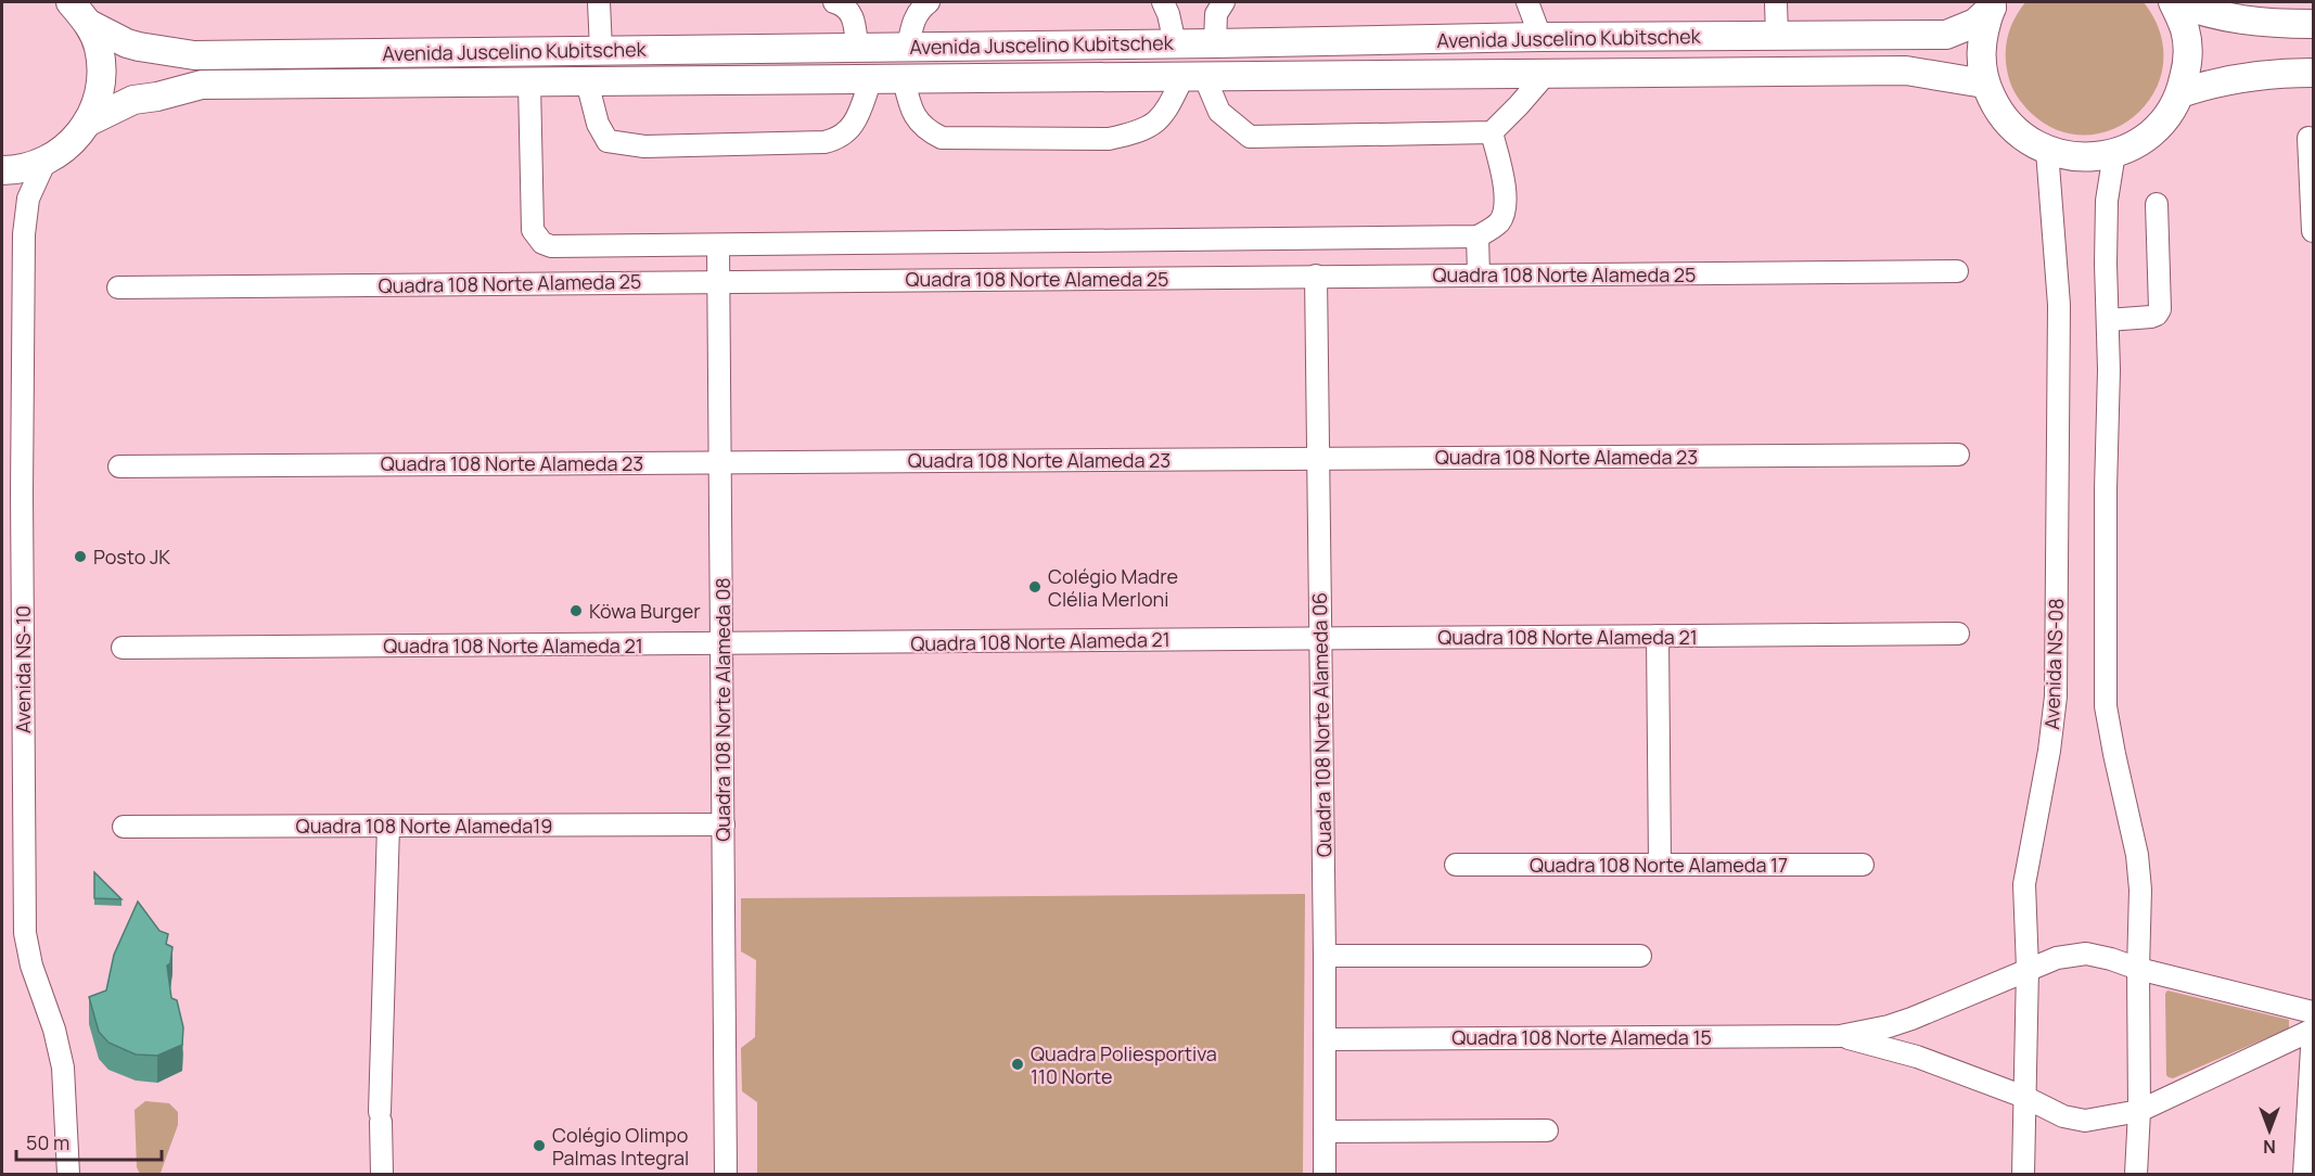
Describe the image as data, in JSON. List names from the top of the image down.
{
  "streets": {
    "main road": ["Avenida Juscelino Kubitschek"],
    "street": [
      "Quadra 108 Norte Alameda 25",
      "Quadra 108 Norte Alameda 23",
      "Quadra 108 Norte Alameda 21",
      "Avenida NS-08",
      "Avenida NS-10",
      "Quadra 108 Norte Alameda 08",
      "Quadra 108 Norte Alameda 06",
      "Quadra 108 Norte Alameda19",
      "Quadra 108 Norte Alameda 17",
      "Quadra 108 Norte Alameda 15"
    ]
  },
  "crossings": [
    ["Quadra 108 Norte Alameda 25", "Quadra 108 Norte Alameda 08"],
    ["Quadra 108 Norte Alameda 25", "Quadra 108 Norte Alameda 06"],
    ["Quadra 108 Norte Alameda 23", "Quadra 108 Norte Alameda 08"],
    ["Quadra 108 Norte Alameda 23", "Quadra 108 Norte Alameda 06"],
    ["Quadra 108 Norte Alameda 21", "Quadra 108 Norte Alameda 08"],
    ["Quadra 108 Norte Alameda 21", "Quadra 108 Norte Alameda 06"],
    ["Quadra 108 Norte Alameda 08", "Quadra 108 Norte Alameda19"],
    ["Quadra 108 Norte Alameda 06", "Quadra 108 Norte Alameda 15"]
  ],
  "places": [
    "Posto JK",
    "Colégio Madre Clélia Merloni",
    "Köwa Burger",
    "Quadra Poliesportiva 110 Norte",
    "Colégio Olimpo Palmas Integral"
  ],
  "scale_bar": "50 m",
  "north": "bottom"
}
